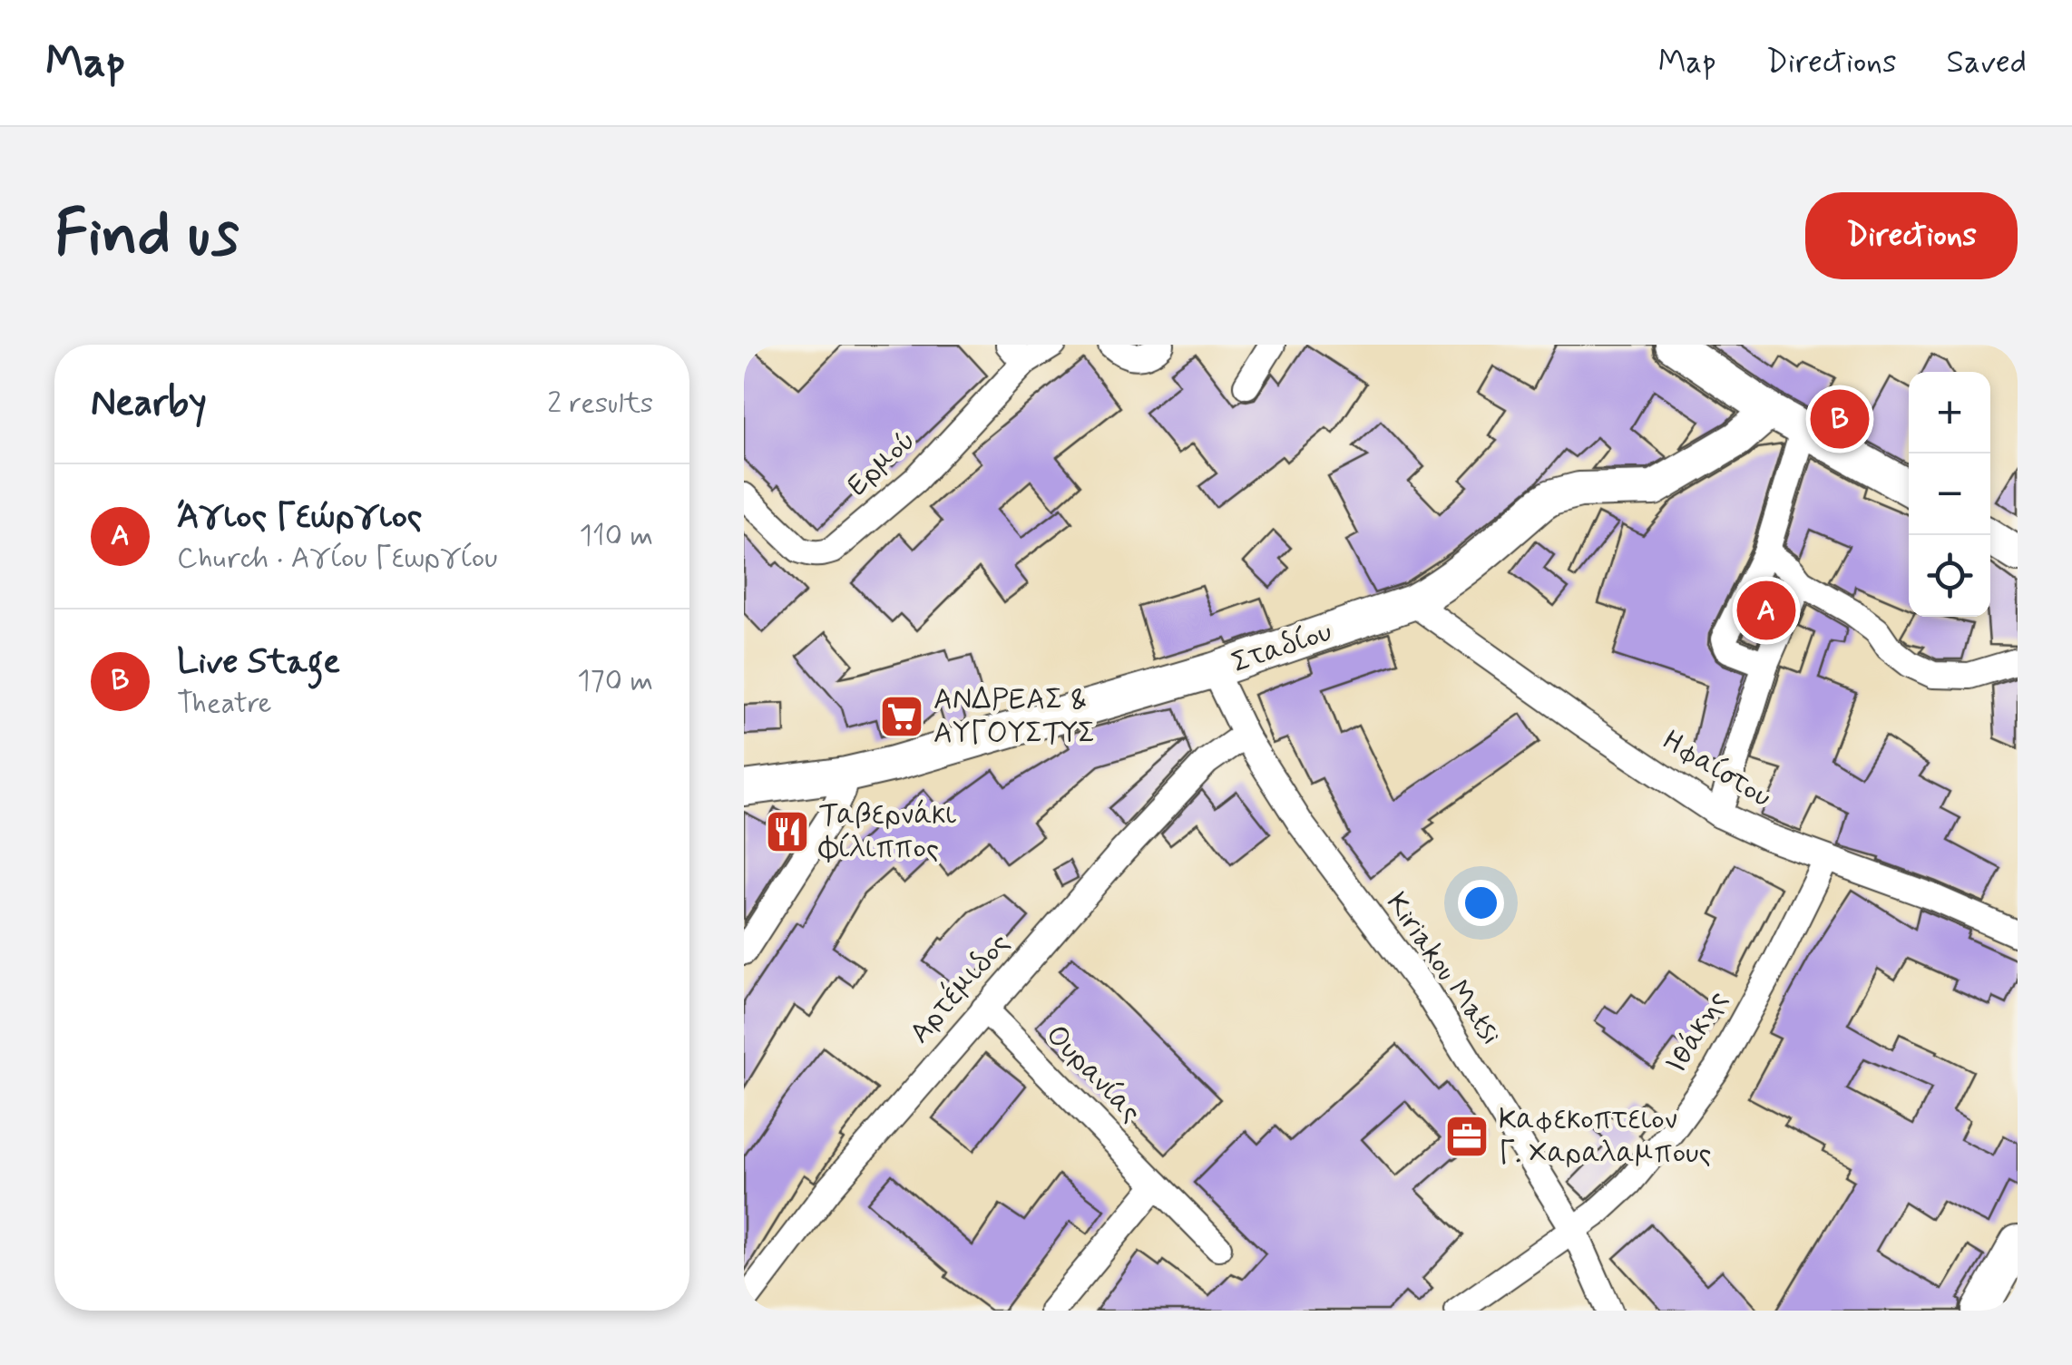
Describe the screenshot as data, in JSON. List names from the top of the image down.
{
  "streets": {
    "main road": ["Σταδίου"],
    "street": [
      "Ερμού",
      "Ηφαίστου",
      "Kiriakou Matsi",
      "Αρτέμιδος",
      "Ιθάκης",
      "Ουρανίας"
    ]
  },
  "crossings": [
    ["Σταδίου", "Ηφαίστου"],
    ["Σταδίου", "Kiriakou Matsi"],
    ["Ηφαίστου", "Ιθάκης"],
    ["Kiriakou Matsi", "Αρτέμιδος"],
    ["Kiriakou Matsi", "Ιθάκης"],
    ["Αρτέμιδος", "Ουρανίας"]
  ],
  "places": {
    "supermarket": ["ΑΝΔΡΕΑΣ & ΑΥΓΟΥΣΤΥΣ"],
    "restaurant": ["Ταβερνάκι Φίλιππος"],
    "office": ["Καφεκοπτειον Γ. Χαραλαμπους"]
  },
  "page": {
    "header": "Map",
    "nav": ["Map", "Directions", "Saved"],
    "buttons": "Directions",
    "title": "Find us",
    "heading": ["Nearby", "2 results"],
    "map_buttons": ["+", "−"],
    "pins": ["B", "A"],
    "list": [
      {
        "mark": "A",
        "name": "Άγιος Γεώργιος",
        "note": "Church · Αγίου Γεωργίου",
        "value": "110 m"
      },
      {
        "mark": "B",
        "name": "Live Stage",
        "note": "Theatre",
        "value": "170 m"
      }
    ]
  }
}
